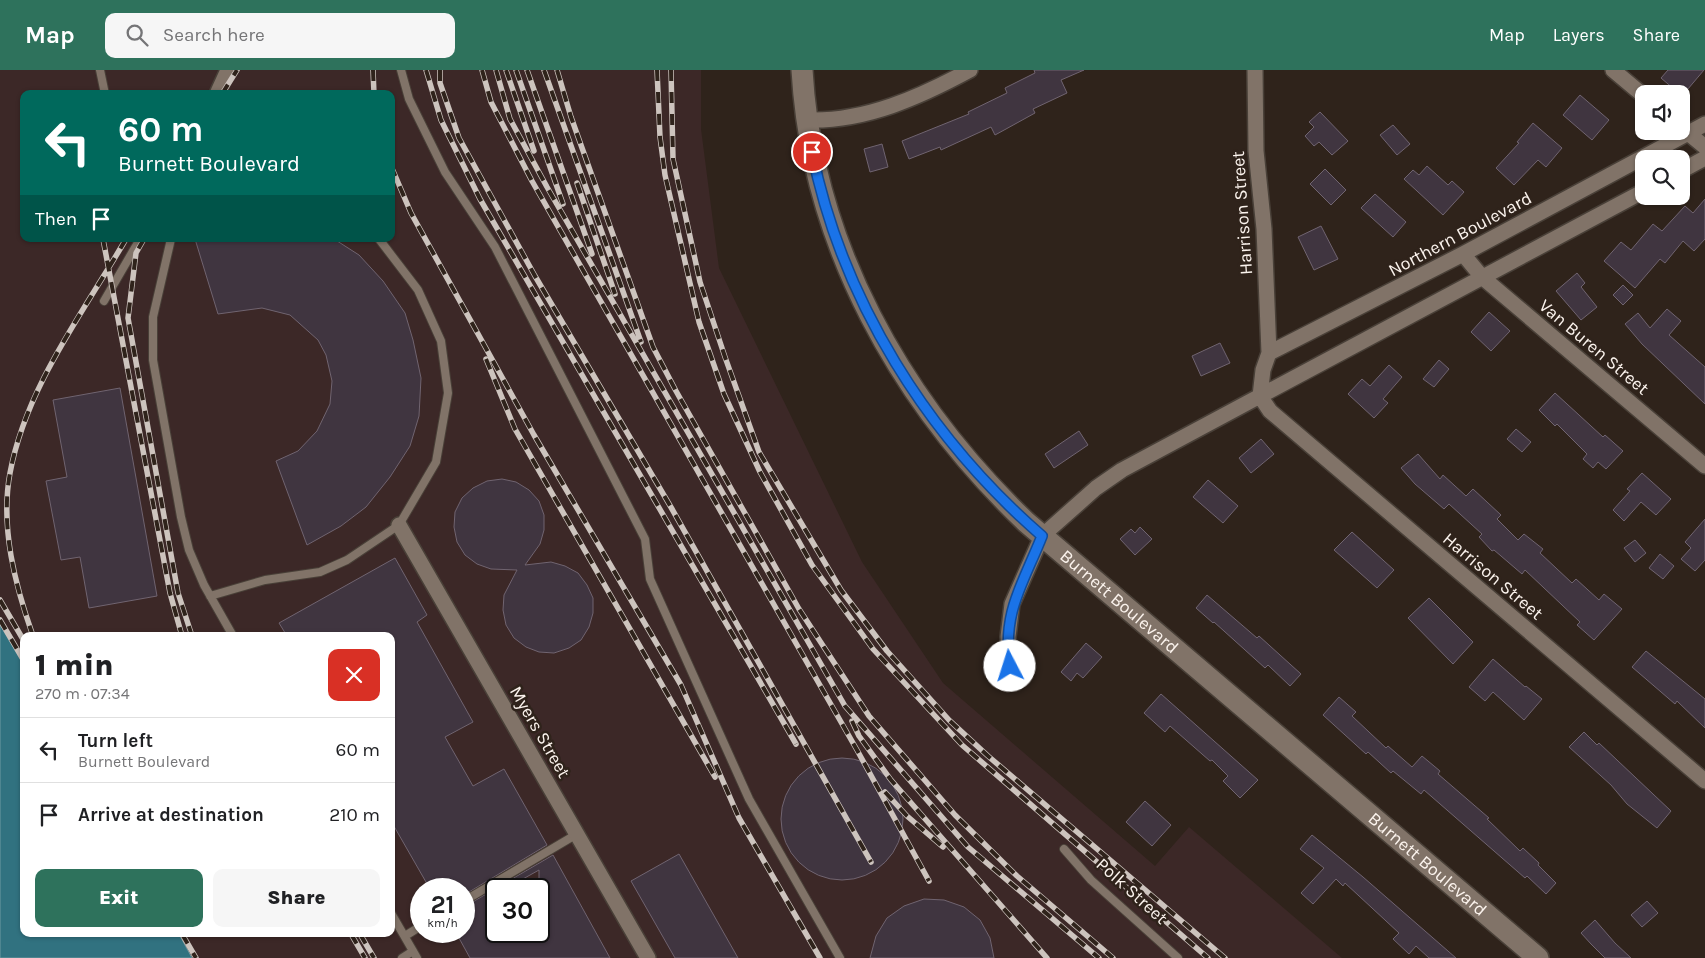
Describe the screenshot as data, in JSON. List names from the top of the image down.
{
  "streets": {
    "main road": ["Burnett Boulevard"],
    "street": [
      "Harrison Street",
      "Northern Boulevard",
      "Van Buren Street",
      "Myers Street"
    ],
    "lane": ["Polk Street"]
  },
  "crossings": [
    ["Harrison Street", "Northern Boulevard"],
    ["Northern Boulevard", "Van Buren Street"]
  ],
  "page": {
    "header": "Map",
    "search": "Search here",
    "nav": ["Map", "Layers", "Share"],
    "turn": ["60 m", "Burnett Boulevard"],
    "then": "Then",
    "heading": ["1 min", "270 m · 07:34"],
    "list": [
      {
        "name": "Turn left",
        "note": "Burnett Boulevard",
        "value": "60 m"
      },
      {
        "name": "Arrive at destination",
        "value": "210 m"
      }
    ],
    "buttons": ["Exit", "Share"],
    "speed": "21 km/h",
    "limit": "30"
  }
}
